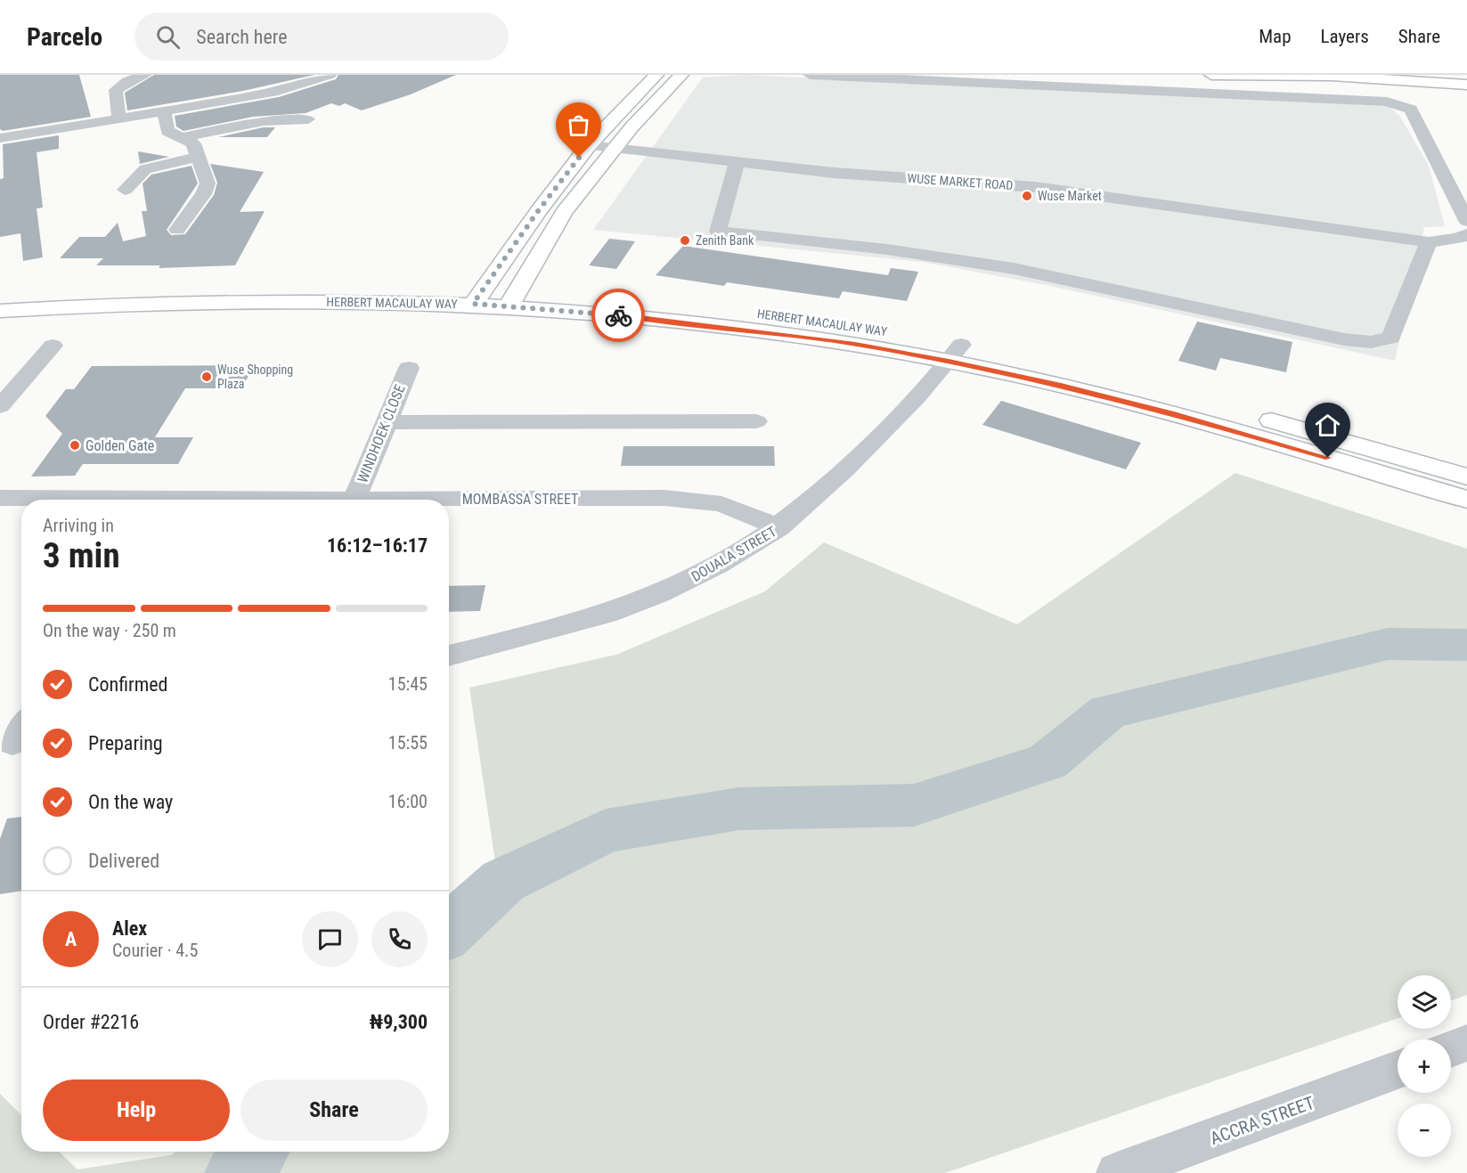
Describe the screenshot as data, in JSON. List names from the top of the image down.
{
  "streets": {
    "main road": ["HERBERT MACAULAY WAY"],
    "street": [
      "WUSE MARKET ROAD",
      "WINDHOEK CLOSE",
      "MOMBASSA STREET",
      "DOUALA STREET",
      "ACCRA STREET"
    ]
  },
  "crossings": [
    ["HERBERT MACAULAY WAY", "DOUALA STREET"],
    ["WINDHOEK CLOSE", "MOMBASSA STREET"],
    ["MOMBASSA STREET", "DOUALA STREET"]
  ],
  "places": [
    "Wuse Market",
    "Zenith Bank",
    "Wuse Shopping Plaza",
    "Golden Gate"
  ],
  "page": {
    "header": "Parcelo",
    "search": "Search here",
    "nav": ["Map", "Layers", "Share"],
    "heading": ["3 min", "Arriving in", "16:12–16:17"],
    "panel": [
      "Alex",
      "Courier · 4.5",
      "Order #2216",
      "₦9,300"
    ],
    "bar": "On the way · 250 m",
    "list": [
      ["Confirmed", "15:45"],
      ["Preparing", "15:55"],
      ["On the way", "16:00"],
      "Delivered"
    ],
    "round": "A",
    "map_buttons": ["+", "−"],
    "buttons": ["Help", "Share"]
  }
}
